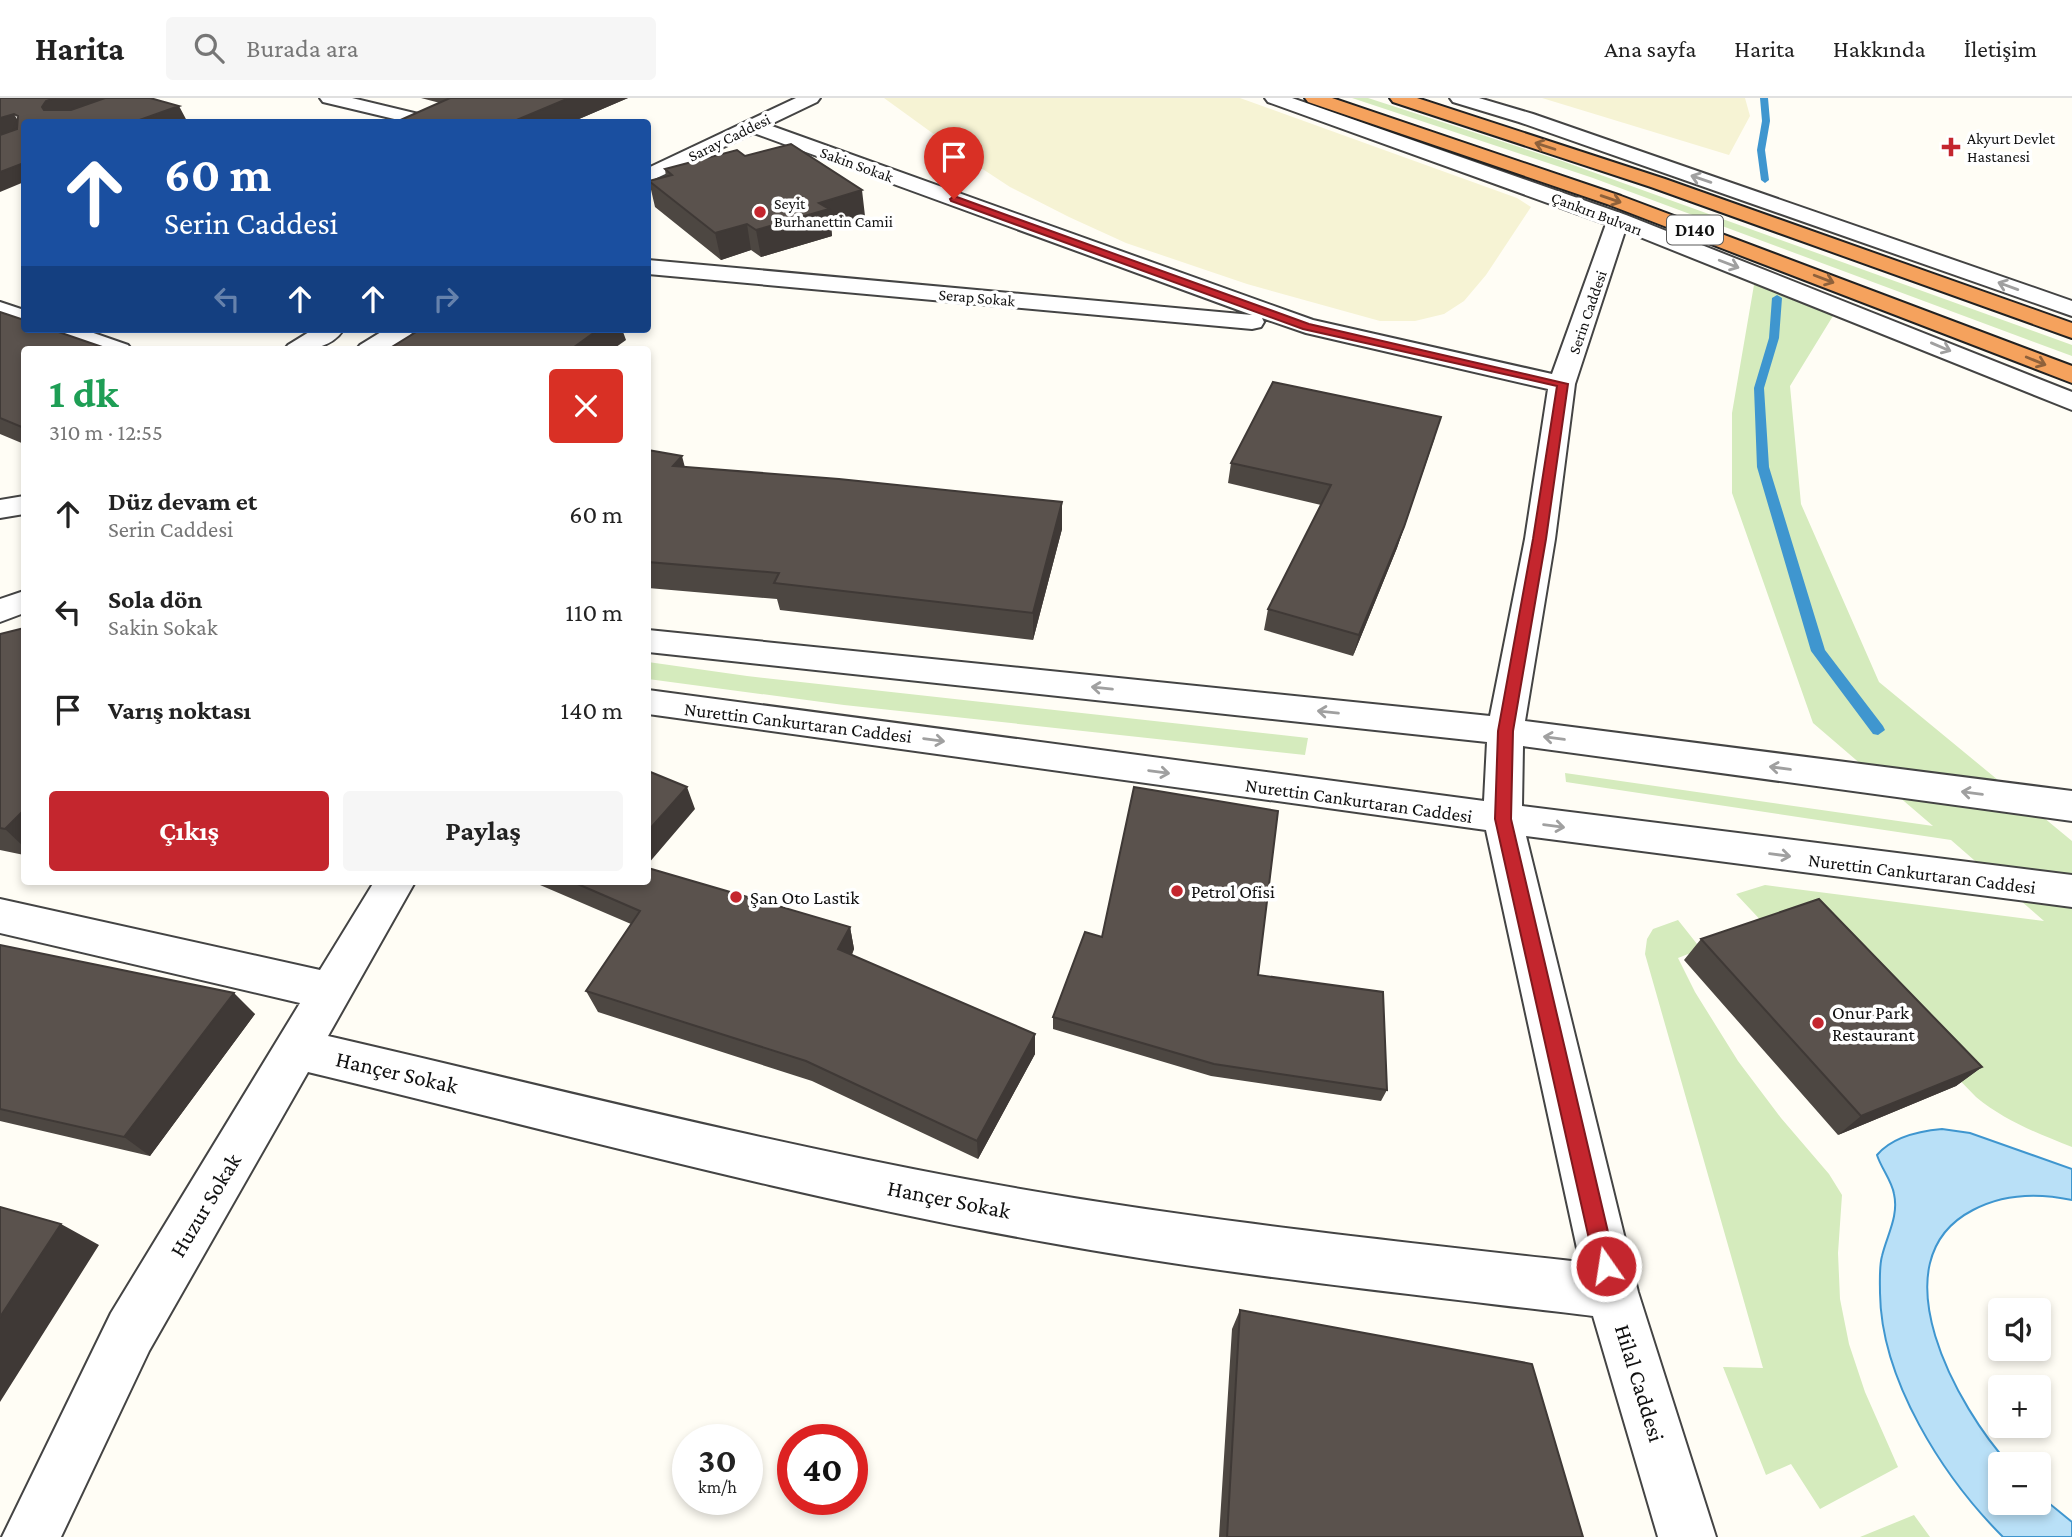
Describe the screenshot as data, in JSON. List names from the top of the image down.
{
  "streets": {
    "highway": ["Çankırı Bulvarı", "D140"],
    "street": [
      "Saray Caddesi",
      "Sakin Sokak",
      "Serap Sokak",
      "Serin Caddesi",
      "Nurettin Cankurtaran Caddesi",
      "Hançer Sokak",
      "Huzur Sokak",
      "Hilal Caddesi"
    ]
  },
  "crossings": [
    ["Saray Caddesi", "Sakin Sokak"],
    ["Sakin Sokak", "Serap Sokak"],
    ["Sakin Sokak", "Serin Caddesi"],
    ["Çankırı Bulvarı", "Serin Caddesi"],
    ["Serin Caddesi", "Nurettin Cankurtaran Caddesi"],
    ["Serin Caddesi", "Hilal Caddesi"],
    ["Nurettin Cankurtaran Caddesi", "Hilal Caddesi"],
    ["Hançer Sokak", "Huzur Sokak"],
    ["Hançer Sokak", "Hilal Caddesi"]
  ],
  "places": {
    "health": ["Akyurt Devlet Hastanesi"],
    "other": [
      "Seyit Burhanettin Camii",
      "Petrol Ofisi",
      "Şan Oto Lastik",
      "Onur Park Restaurant"
    ]
  },
  "page": {
    "header": "Harita",
    "search": "Burada ara",
    "nav": [
      "Ana sayfa",
      "Harita",
      "Hakkında",
      "İletişim"
    ],
    "turn": ["60 m", "Serin Caddesi"],
    "heading": ["1 dk", "310 m · 12:55"],
    "list": [
      {
        "name": "Düz devam et",
        "note": "Serin Caddesi",
        "value": "60 m"
      },
      {
        "name": "Sola dön",
        "note": "Sakin Sokak",
        "value": "110 m"
      },
      {
        "name": "Varış noktası",
        "value": "140 m"
      }
    ],
    "buttons": ["Çıkış", "Paylaş"],
    "map_buttons": ["+", "−"],
    "speed": "30 km/h",
    "limit": "40"
  }
}
